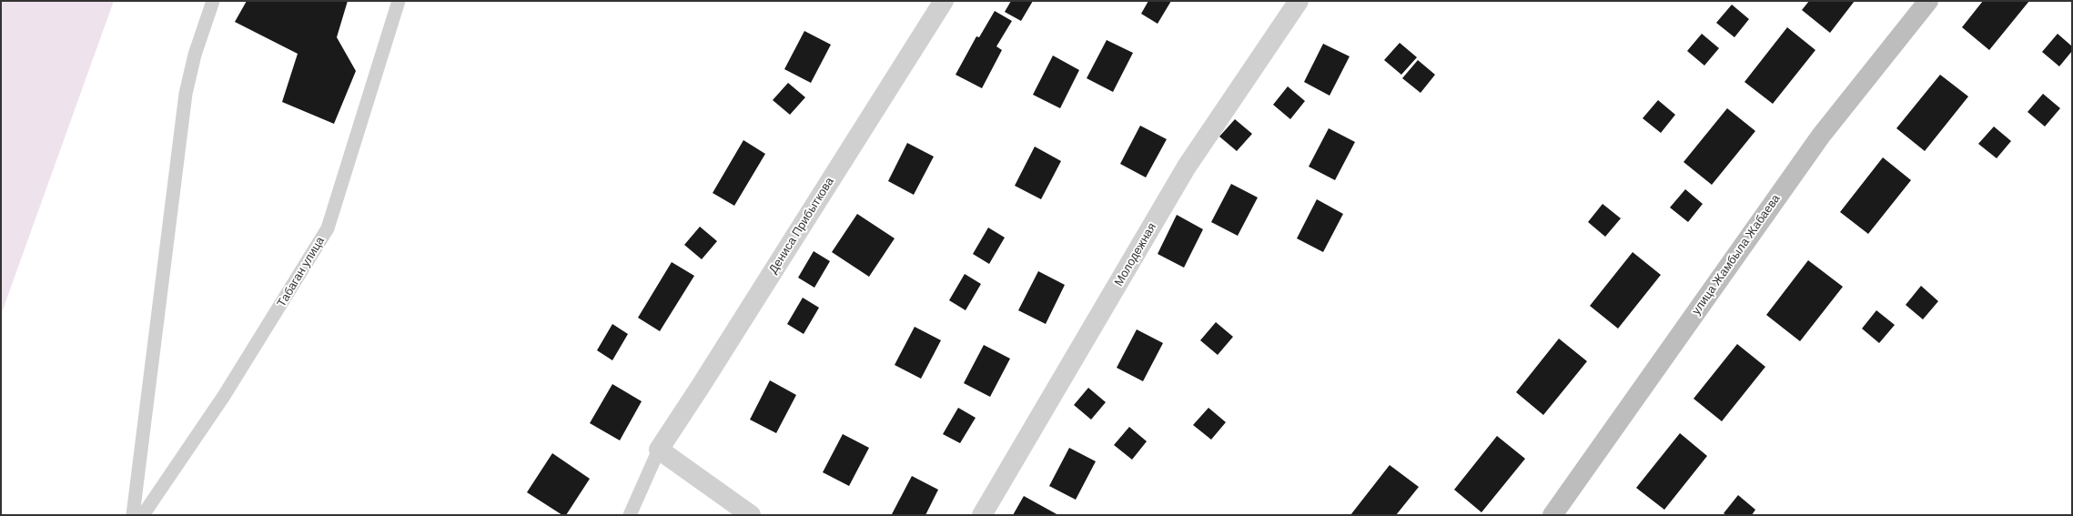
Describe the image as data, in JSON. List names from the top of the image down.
{
  "streets": {
    "street": ["Дениса Прибыткова", "Молодежная", "улица Жамбыла Жабаева"],
    "lane": ["Табаган улица"]
  }
}
